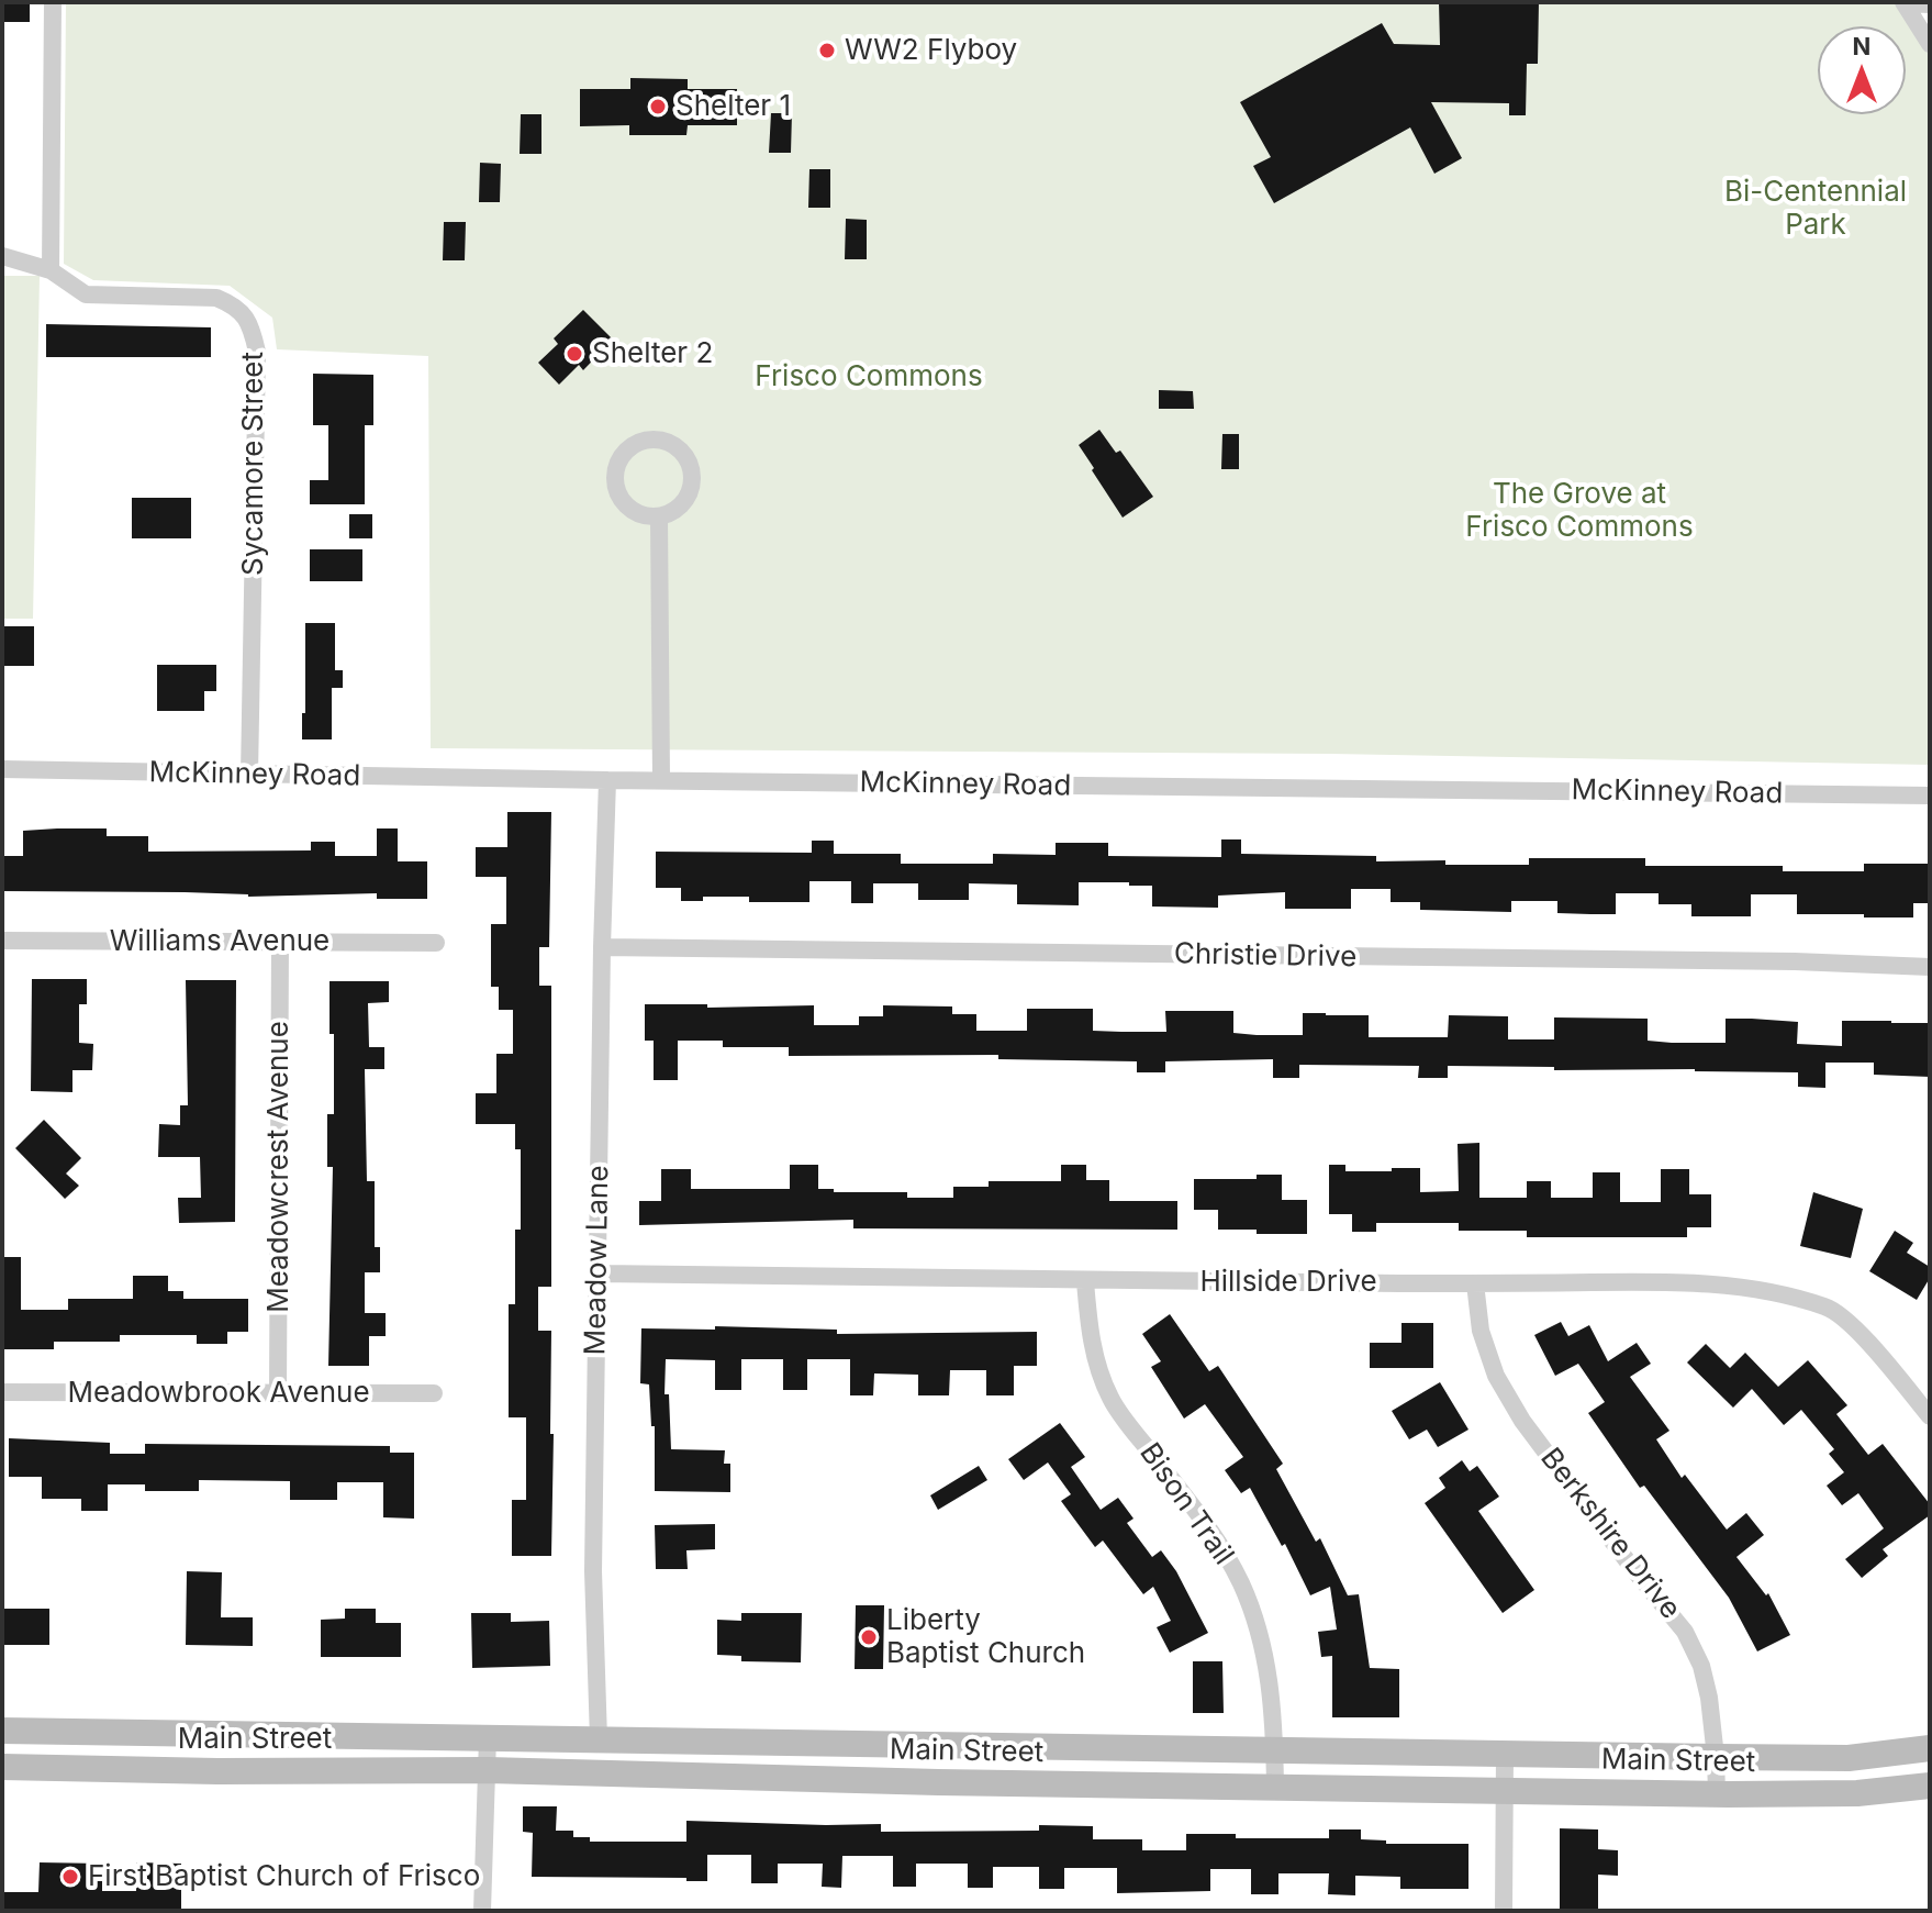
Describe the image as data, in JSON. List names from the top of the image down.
{
  "streets": {
    "main road": ["Main Street"],
    "street": [
      "Sycamore Street",
      "McKinney Road",
      "Williams Avenue",
      "Christie Drive",
      "Meadowcrest Avenue",
      "Meadow Lane",
      "Hillside Drive",
      "Meadowbrook Avenue",
      "Bison Trail",
      "Berkshire Drive"
    ]
  },
  "crossings": [
    ["Sycamore Street", "McKinney Road"],
    ["McKinney Road", "Meadow Lane"],
    ["Williams Avenue", "Meadowcrest Avenue"],
    ["Christie Drive", "Meadow Lane"],
    ["Meadowcrest Avenue", "Meadowbrook Avenue"],
    ["Meadow Lane", "Hillside Drive"],
    ["Meadow Lane", "Main Street"],
    ["Hillside Drive", "Bison Trail"],
    ["Hillside Drive", "Berkshire Drive"],
    ["Bison Trail", "Main Street"],
    ["Berkshire Drive", "Main Street"]
  ],
  "parks": ["Bi-Centennial Park", "Frisco Commons", "The Grove at Frisco Commons"],
  "places": [
    "WW2 Flyboy",
    "Shelter 1",
    "Shelter 2",
    "Liberty Baptist Church",
    "First Baptist Church of Frisco"
  ],
  "north": "top"
}
